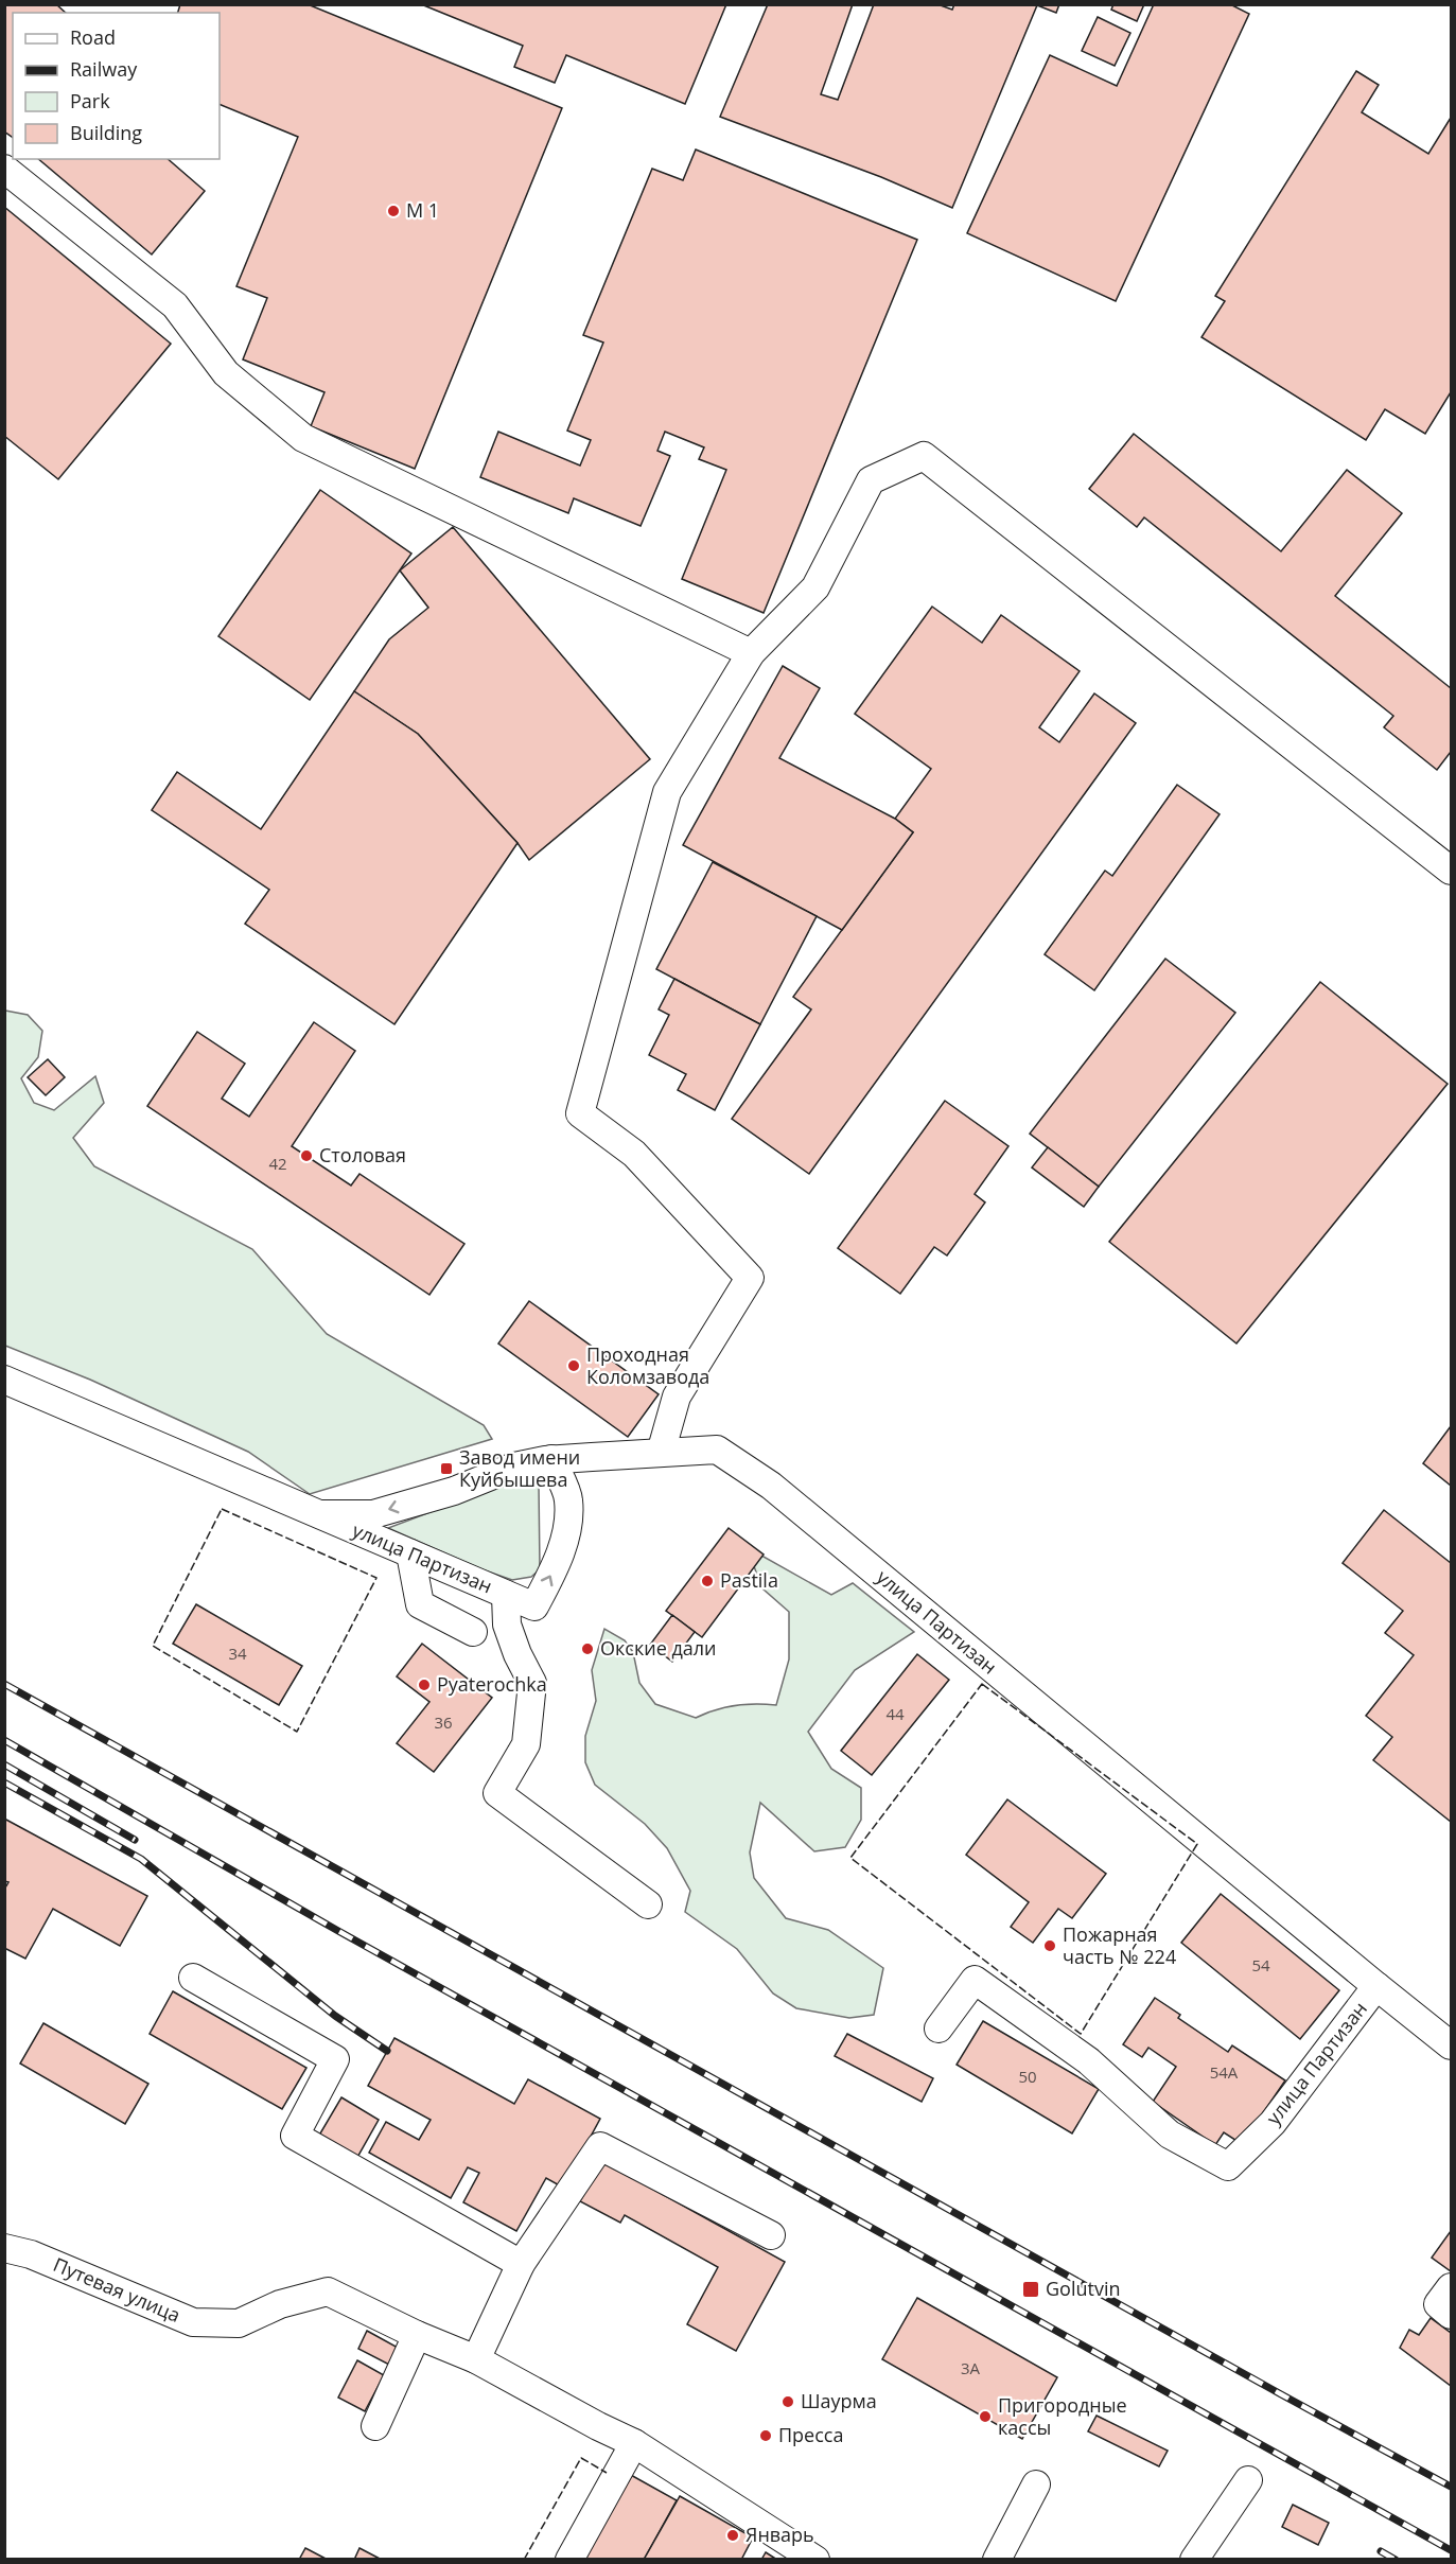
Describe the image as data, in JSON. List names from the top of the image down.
{
  "streets": {
    "street": ["улица Партизан", "Путевая улица"]
  },
  "places": {
    "other": [
      "M 1",
      "Столовая",
      "Проходная Коломзавода",
      "Pastila",
      "Окские дали",
      "Pyaterochka",
      "Пожарная часть № 224",
      "Шаурма",
      "Пригородные кассы",
      "Пресса",
      "Январь"
    ],
    "transit": ["Завод имени Куйбышева", "Golutvin"]
  },
  "house_numbers": [
    "42",
    "34",
    "44",
    "36",
    "54",
    "54А",
    "50",
    "3А"
  ],
  "legend": [
    "Road",
    "Railway",
    "Park",
    "Building"
  ]
}
